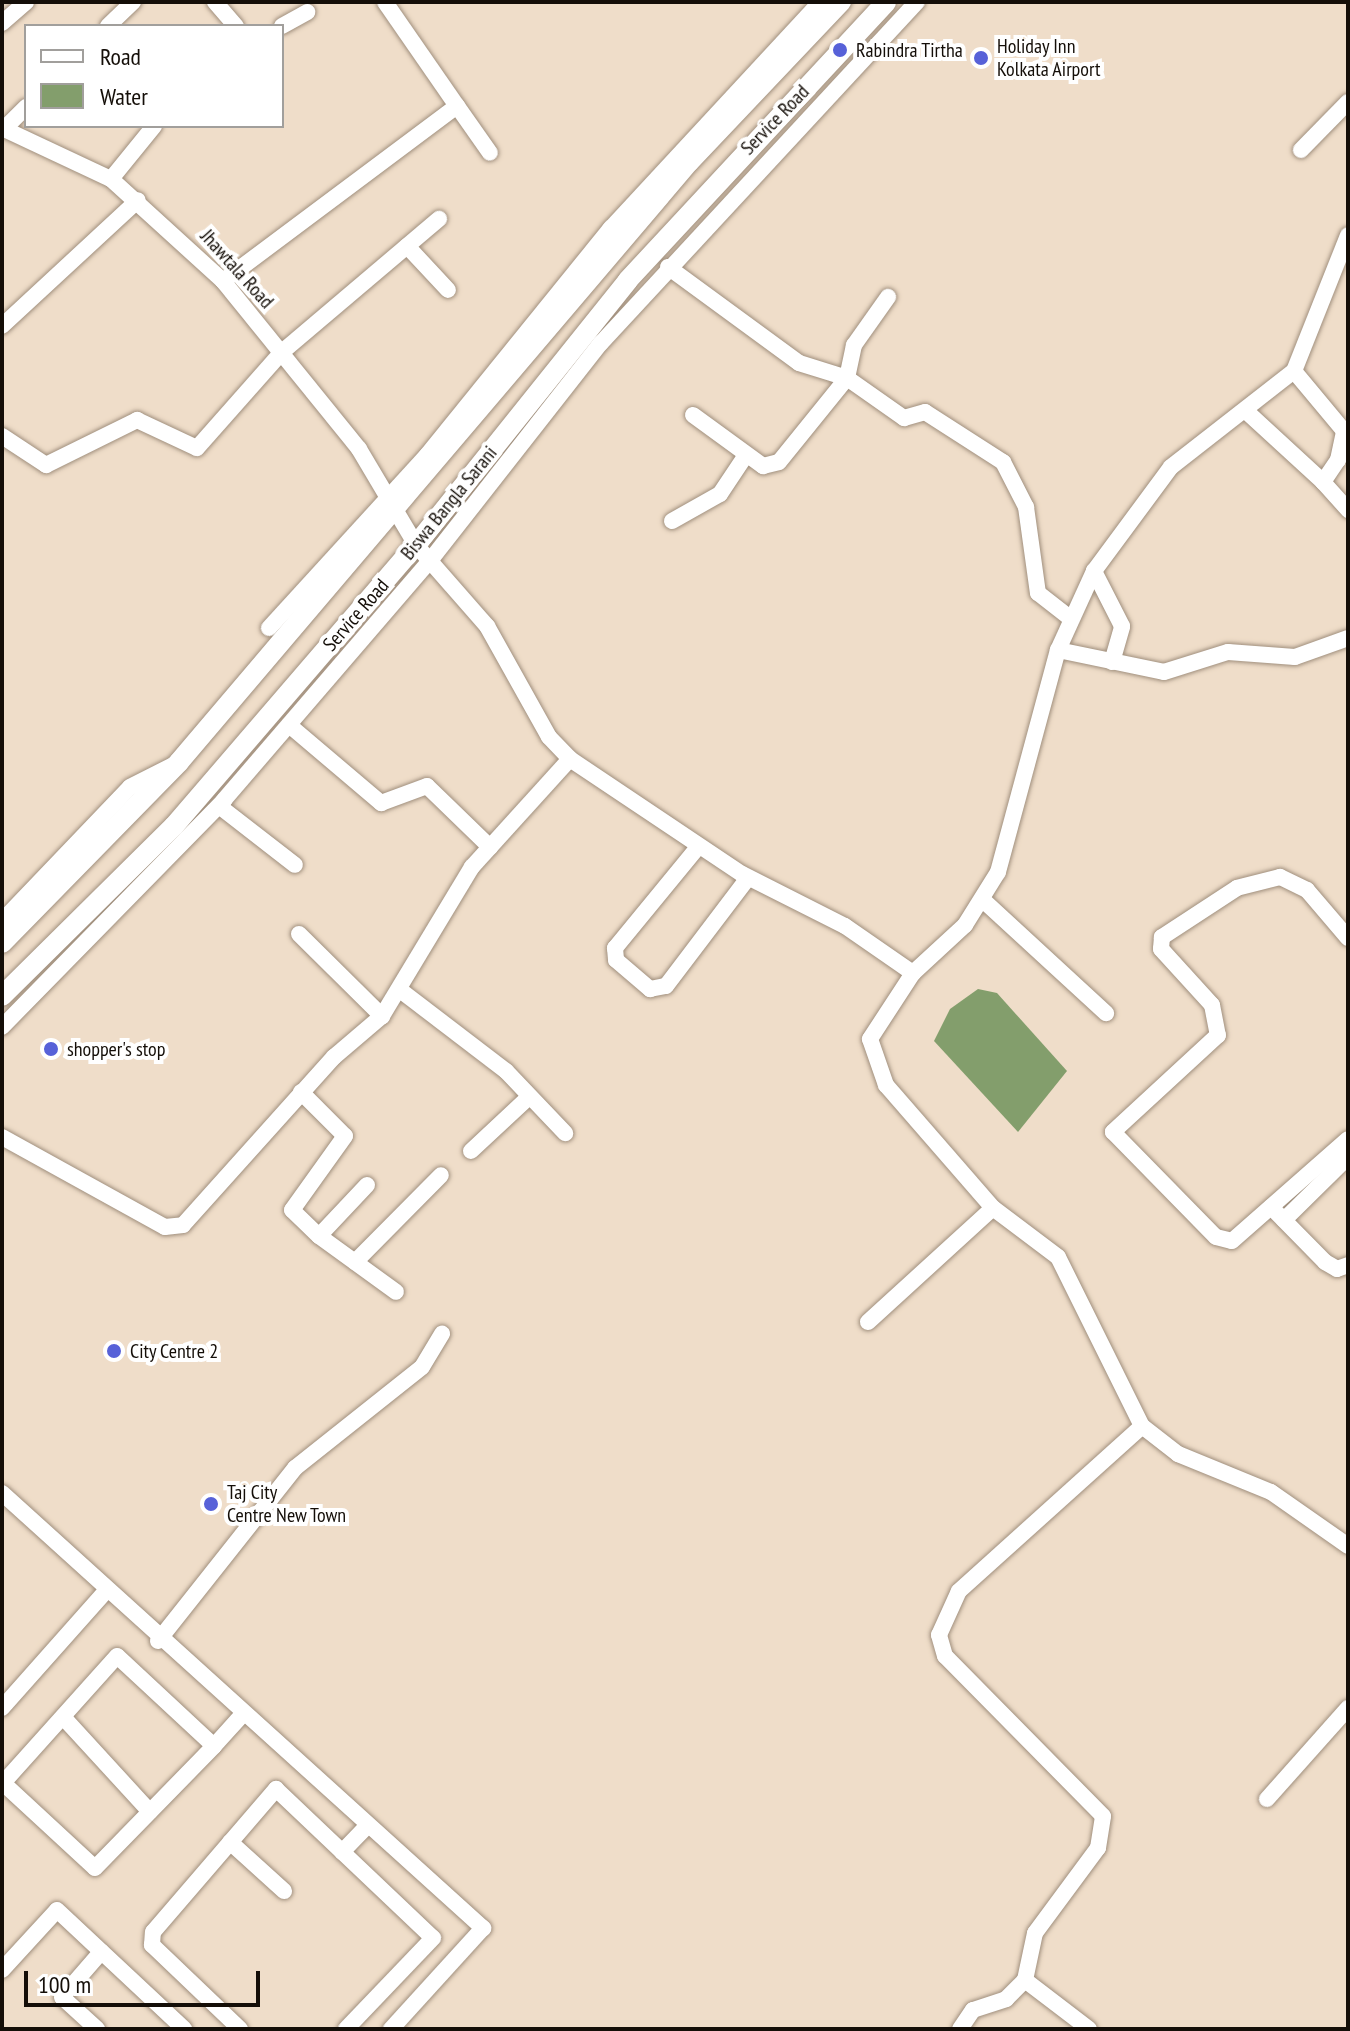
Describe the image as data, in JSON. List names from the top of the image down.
{
  "streets": {
    "main road": ["Biswa Bangla Sarani"],
    "street": ["Service Road", "Jhawtala Road"]
  },
  "crossings": [
    ["Service Road", "Jhawtala Road"],
    ["Service Road", "Biswa Bangla Sarani"],
    ["Jhawtala Road", "Biswa Bangla Sarani"]
  ],
  "places": [
    "Rabindra Tirtha",
    "Holiday Inn Kolkata Airport",
    "shopper's stop",
    "City Centre 2",
    "Taj City Centre New Town"
  ],
  "legend": ["Road", "Water"],
  "scale_bar": "100 m"
}
